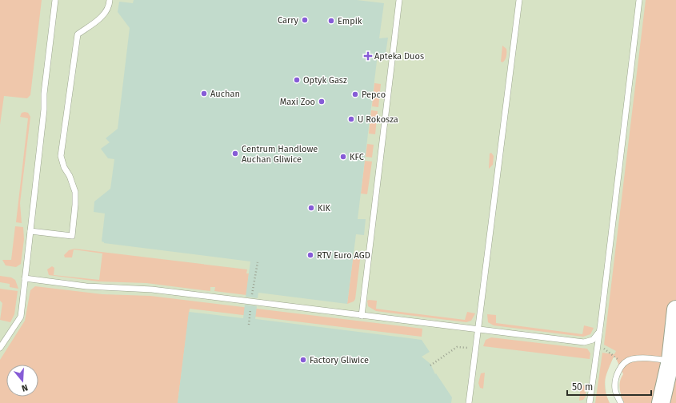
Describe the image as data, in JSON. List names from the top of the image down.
{
  "places": {
    "other": [
      "Carry",
      "Empik",
      "Optyk Gasz",
      "Auchan",
      "Pepco",
      "Maxi Zoo",
      "U Rokosza",
      "Centrum Handlowe Auchan Gliwice",
      "KFC",
      "KiK",
      "RTV Euro AGD",
      "Factory Gliwice"
    ],
    "health": ["Apteka Duos"]
  },
  "scale_bar": "50 m",
  "north": "bottom"
}
